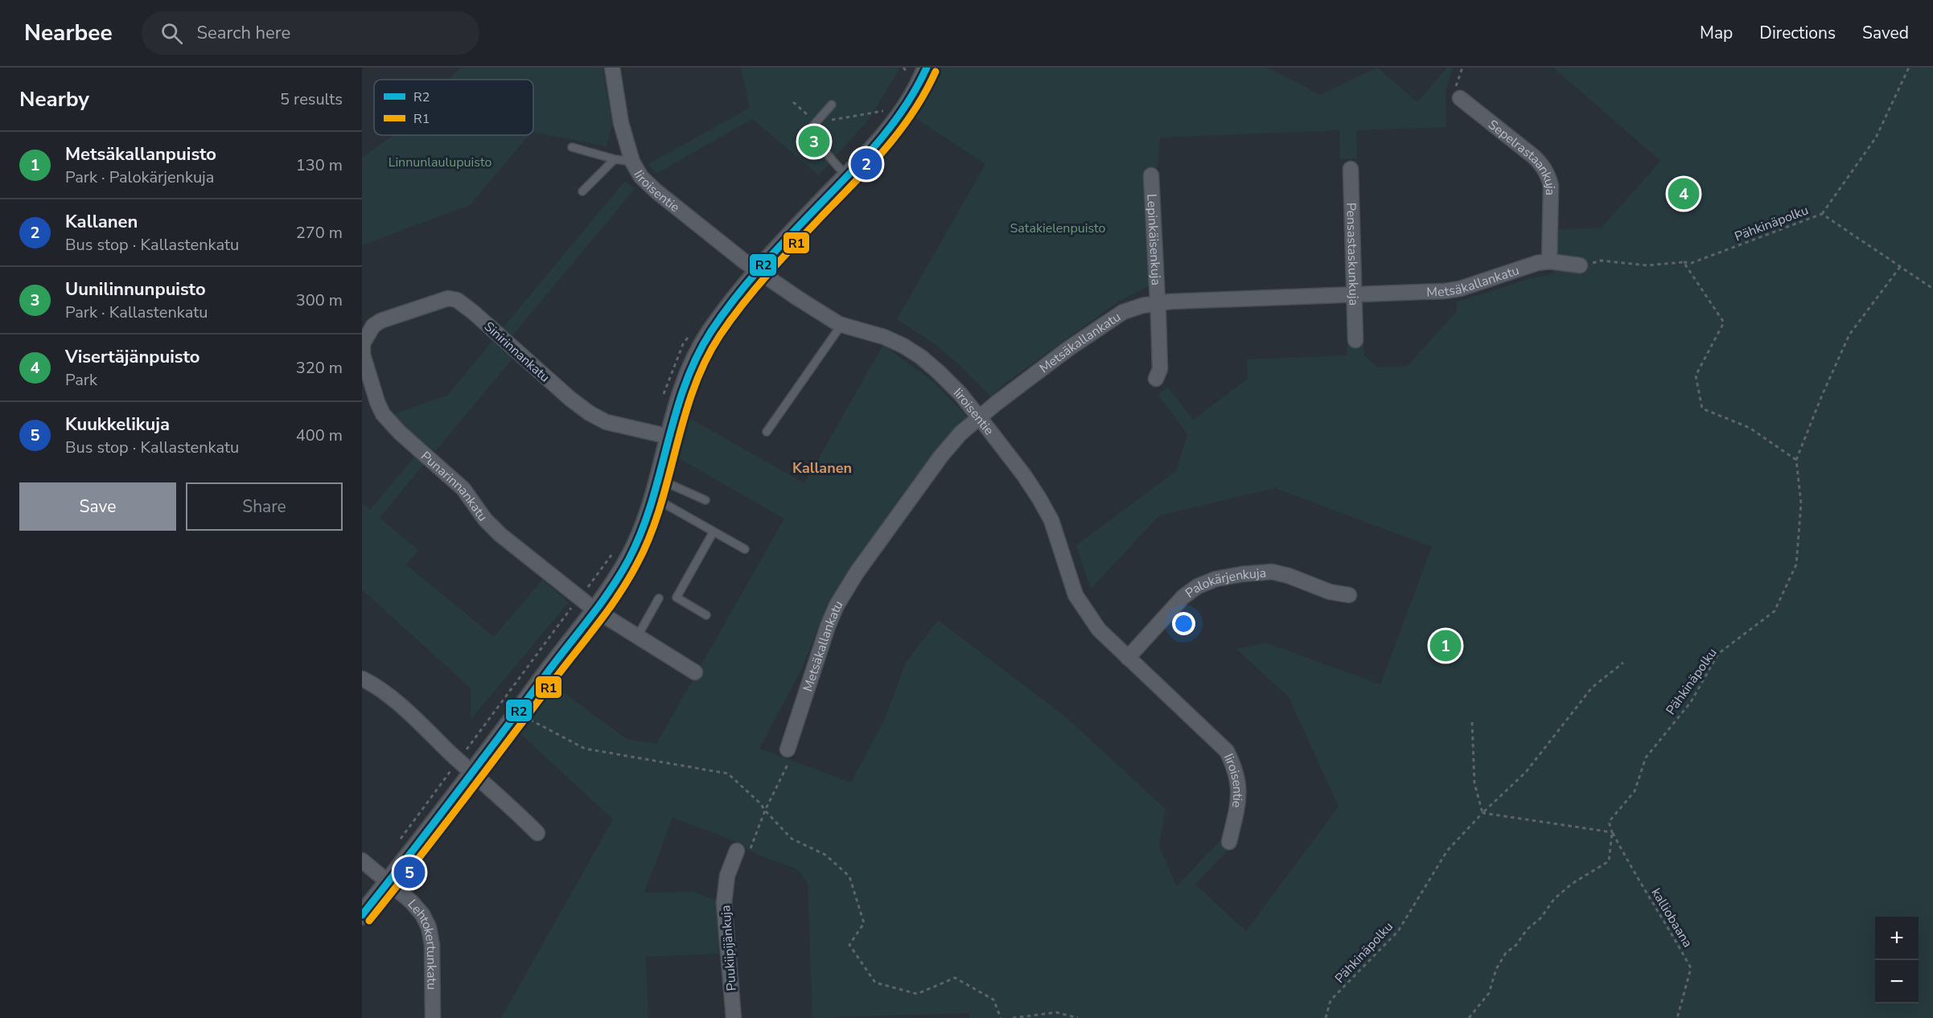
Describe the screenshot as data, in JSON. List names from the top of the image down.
{
  "streets": {
    "street": [
      "Sepelrastaankuja",
      "Iiroisentie",
      "Lepinkäisenkuja",
      "Pensastaskunkuja",
      "Metsäkallankatu",
      "Sinirinnankatu",
      "Punarinnankatu",
      "Palokärjenkuja",
      "Lehtokertunkatu",
      "Puukiipijänkuja"
    ],
    "path": ["Pähkinäpolku", "kalliobaana"]
  },
  "crossings": [
    ["Sepelrastaankuja", "Metsäkallankatu"],
    ["Iiroisentie", "Metsäkallankatu"],
    ["Iiroisentie", "Palokärjenkuja"],
    ["Pähkinäpolku", "Metsäkallankatu"],
    ["Pähkinäpolku", "kalliobaana"],
    ["Lepinkäisenkuja", "Metsäkallankatu"],
    ["Pensastaskunkuja", "Metsäkallankatu"],
    ["Sinirinnankatu", "Punarinnankatu"]
  ],
  "districts": ["Kallanen"],
  "parks": ["Linnunlaulupuisto", "Satakielenpuisto"],
  "lines": ["transit line R2", "transit line R1"],
  "legend": ["R2", "R1"],
  "page": {
    "header": "Nearbee",
    "search": "Search here",
    "nav": ["Map", "Directions", "Saved"],
    "heading": ["Nearby", "5 results"],
    "pins": [
      "3",
      "2",
      "4",
      "1",
      "5"
    ],
    "list": [
      {
        "mark": "1",
        "name": "Metsäkallanpuisto",
        "note": "Park · Palokärjenkuja",
        "value": "130 m"
      },
      {
        "mark": "2",
        "name": "Kallanen",
        "note": "Bus stop · Kallastenkatu",
        "value": "270 m"
      },
      {
        "mark": "3",
        "name": "Uunilinnunpuisto",
        "note": "Park · Kallastenkatu",
        "value": "300 m"
      },
      {
        "mark": "4",
        "name": "Visertäjänpuisto",
        "note": "Park",
        "value": "320 m"
      },
      {
        "mark": "5",
        "name": "Kuukkelikuja",
        "note": "Bus stop · Kallastenkatu",
        "value": "400 m"
      }
    ],
    "buttons": ["Save", "Share"],
    "map_buttons": ["+", "−"]
  }
}
